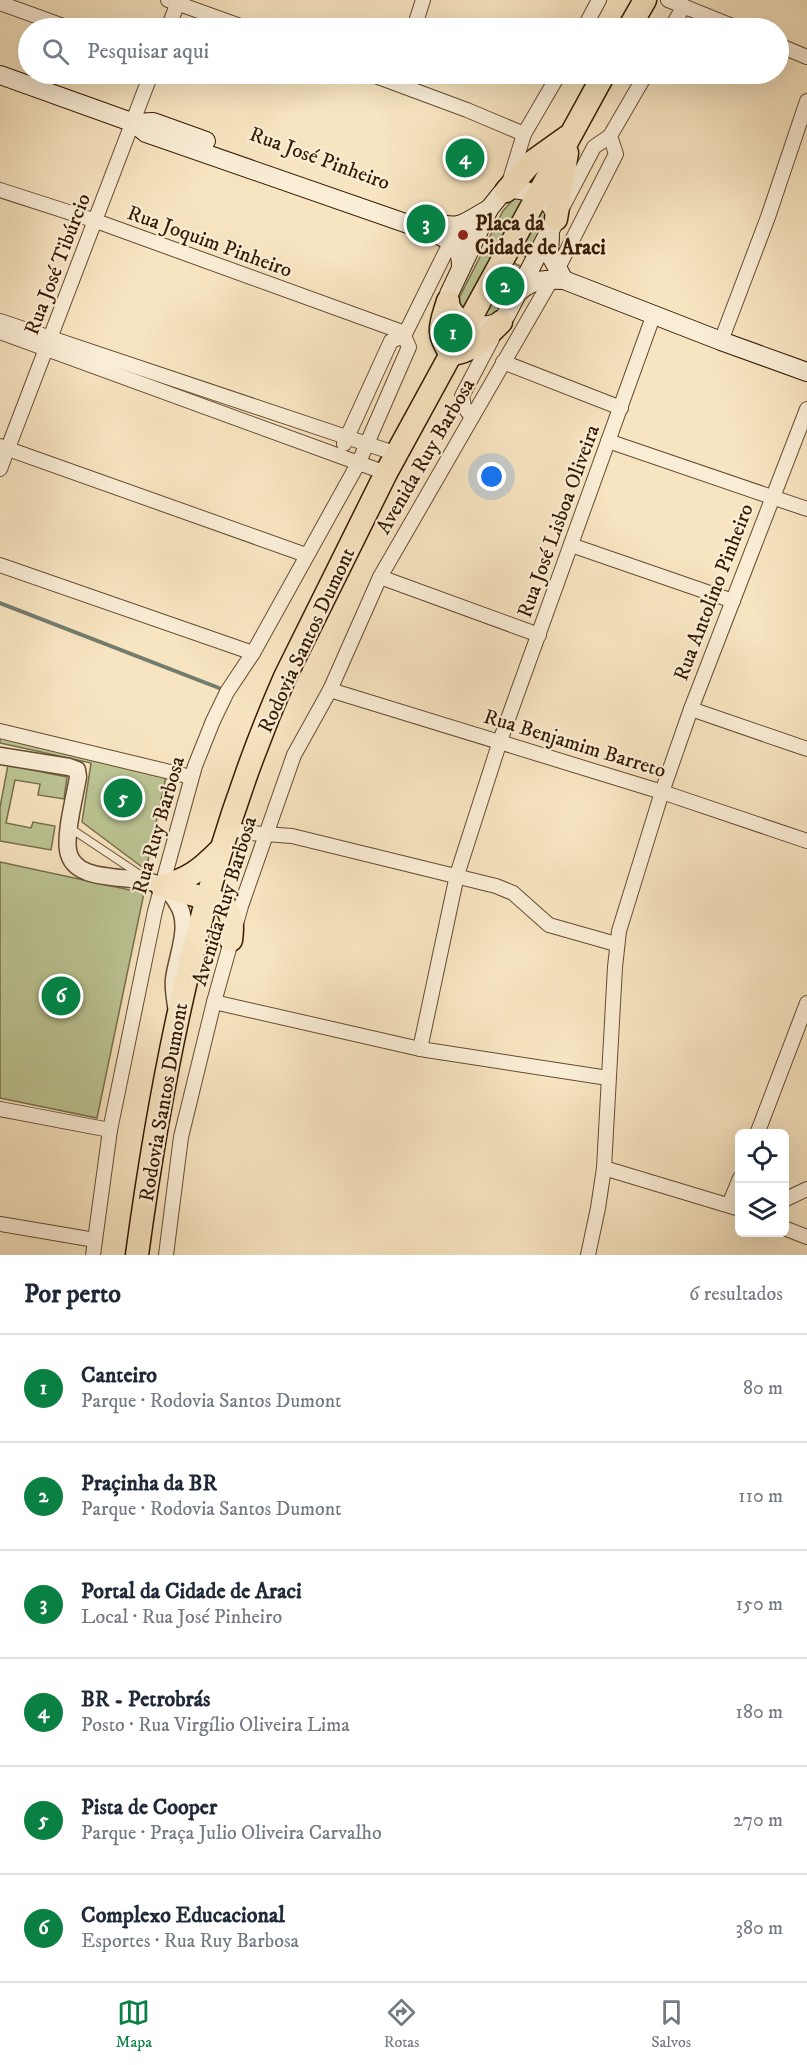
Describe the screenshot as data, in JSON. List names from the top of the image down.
{
  "streets": {
    "highway": ["Rodovia Santos Dumont"],
    "main road": ["Rua José Pinheiro"],
    "street": [
      "Rua Joquim Pinheiro",
      "Rua José Tibúrcio",
      "Avenida Ruy Barbosa",
      "Rua José Lisboa Oliveira",
      "Rua Antolino Pinheiro",
      "Rua Benjamim Barreto",
      "Rua Ruy Barbosa"
    ]
  },
  "crossings": [
    ["Rua José Pinheiro", "Rua José Tibúrcio"],
    ["Rua Joquim Pinheiro", "Rua José Tibúrcio"],
    ["Rua Joquim Pinheiro", "Rua Ruy Barbosa"],
    ["Avenida Ruy Barbosa", "Rua Benjamim Barreto"],
    ["Rua José Lisboa Oliveira", "Rua Benjamim Barreto"],
    ["Rua Antolino Pinheiro", "Rua Benjamim Barreto"]
  ],
  "places": ["Placa da Cidade de Araci"],
  "page": {
    "search": "Pesquisar aqui",
    "pins": [
      "4",
      "3",
      "2",
      "1",
      "5",
      "6"
    ],
    "heading": ["Por perto", "6 resultados"],
    "list": [
      {
        "mark": "1",
        "name": "Canteiro",
        "note": "Parque · Rodovia Santos Dumont",
        "value": "80 m"
      },
      {
        "mark": "2",
        "name": "Praçinha da BR",
        "note": "Parque · Rodovia Santos Dumont",
        "value": "110 m"
      },
      {
        "mark": "3",
        "name": "Portal da Cidade de Araci",
        "note": "Local · Rua José Pinheiro",
        "value": "150 m"
      },
      {
        "mark": "4",
        "name": "BR - Petrobrás",
        "note": "Posto · Rua Virgílio Oliveira Lima",
        "value": "180 m"
      },
      {
        "mark": "5",
        "name": "Pista de Cooper",
        "note": "Parque · Praça Julio Oliveira Carvalho",
        "value": "270 m"
      },
      {
        "mark": "6",
        "name": "Complexo Educacional",
        "note": "Esportes · Rua Ruy Barbosa",
        "value": "380 m"
      }
    ],
    "nav": ["Mapa", "Rotas", "Salvos"]
  }
}
